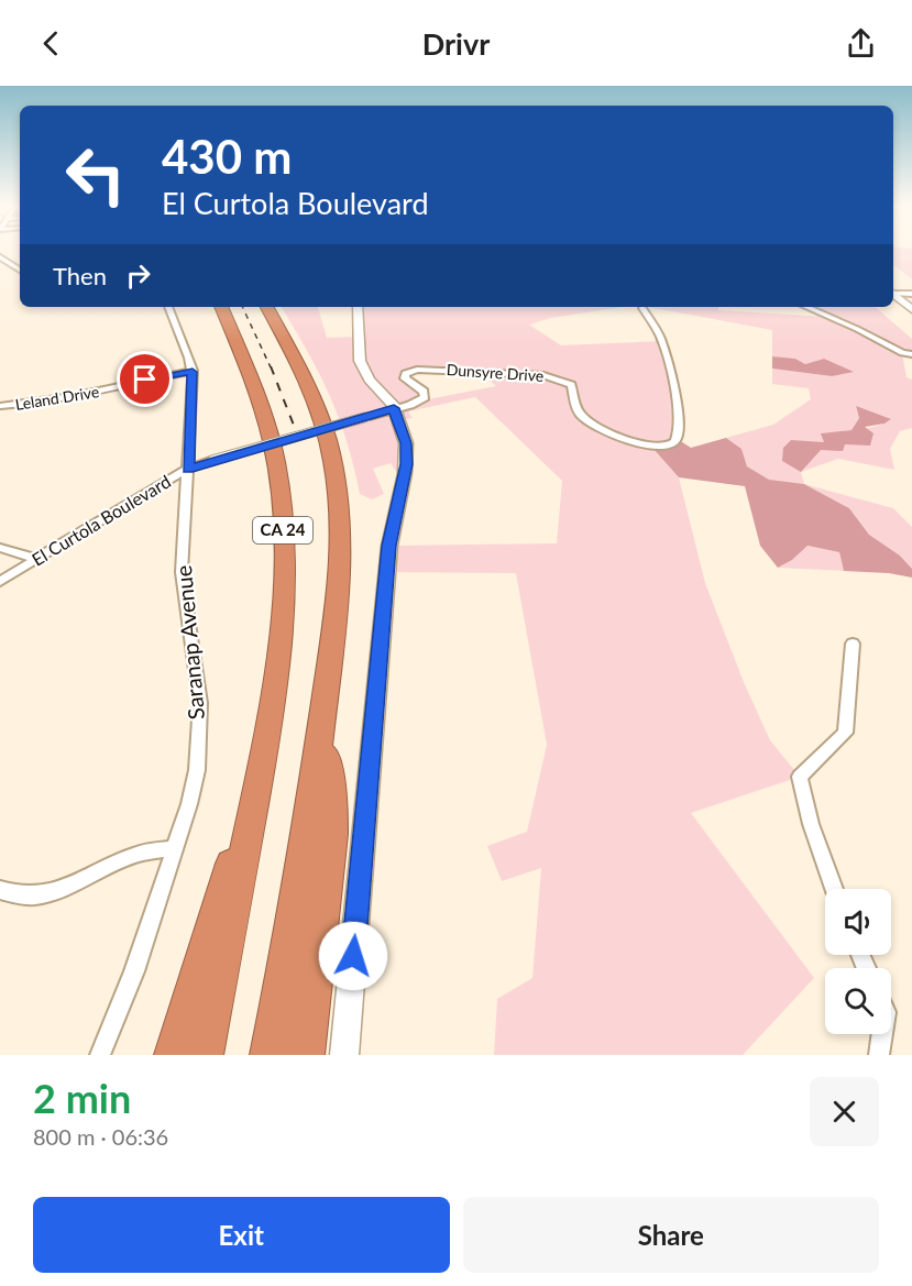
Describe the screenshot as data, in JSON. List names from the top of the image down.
{
  "streets": {
    "highway": ["CA 24"],
    "street": [
      "Dunsyre Drive",
      "Leland Drive",
      "El Curtola Boulevard",
      "Saranap Avenue"
    ]
  },
  "crossings": [
    ["Dunsyre Drive", "El Curtola Boulevard"],
    ["Leland Drive", "Saranap Avenue"],
    ["El Curtola Boulevard", "Saranap Avenue"]
  ],
  "page": {
    "header": "Drivr",
    "turn": ["430 m", "El Curtola Boulevard"],
    "then": "Then",
    "heading": ["2 min", "800 m · 06:36"],
    "buttons": ["Exit", "Share"]
  }
}
